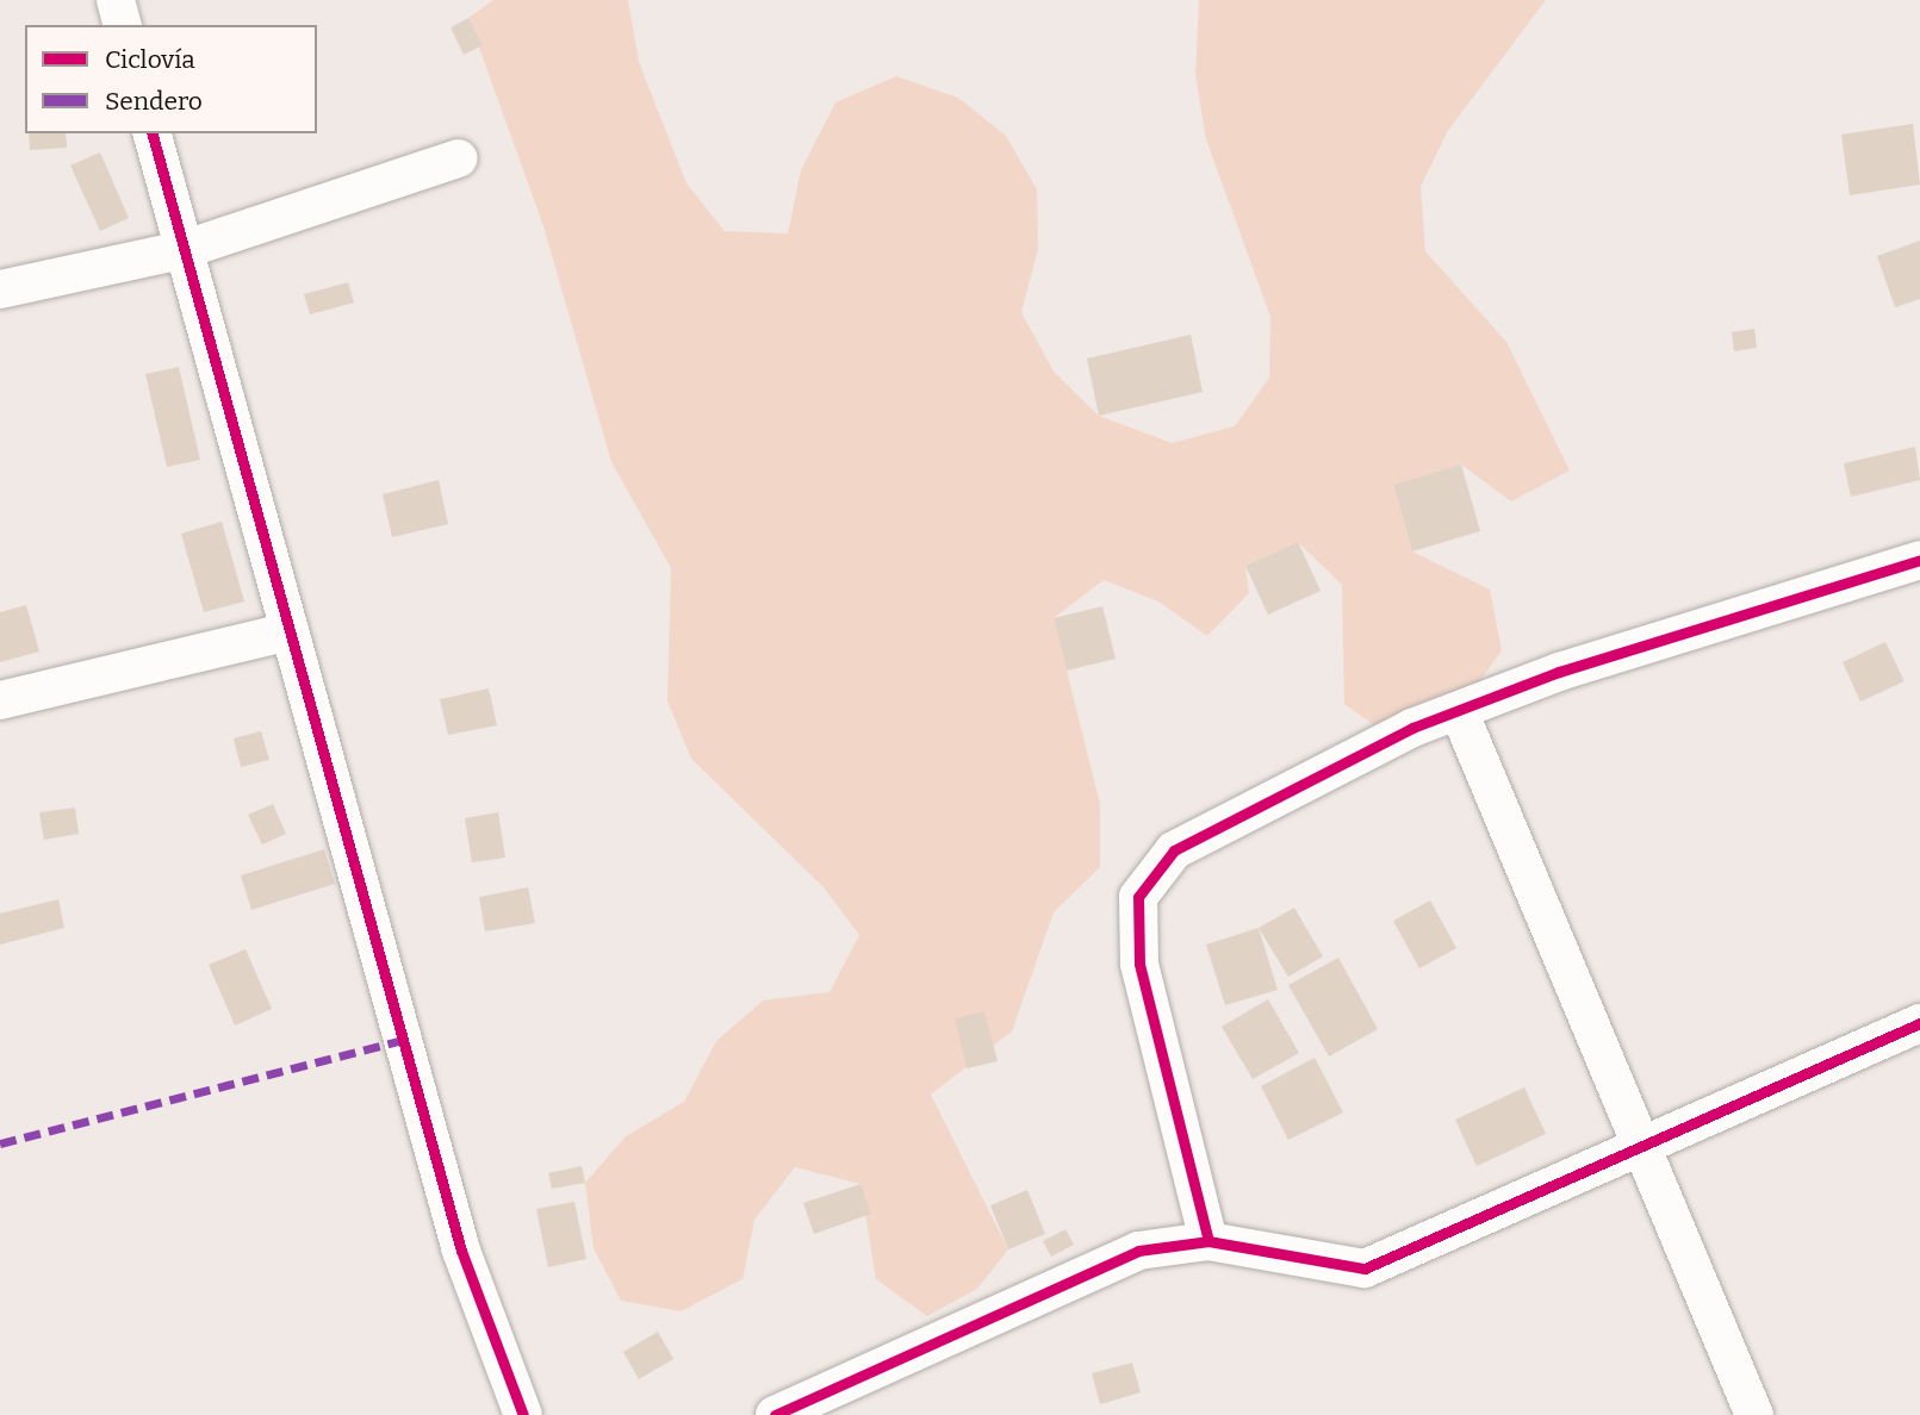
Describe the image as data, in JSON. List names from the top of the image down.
{
  "legend": ["Ciclovía", "Sendero"]
}
